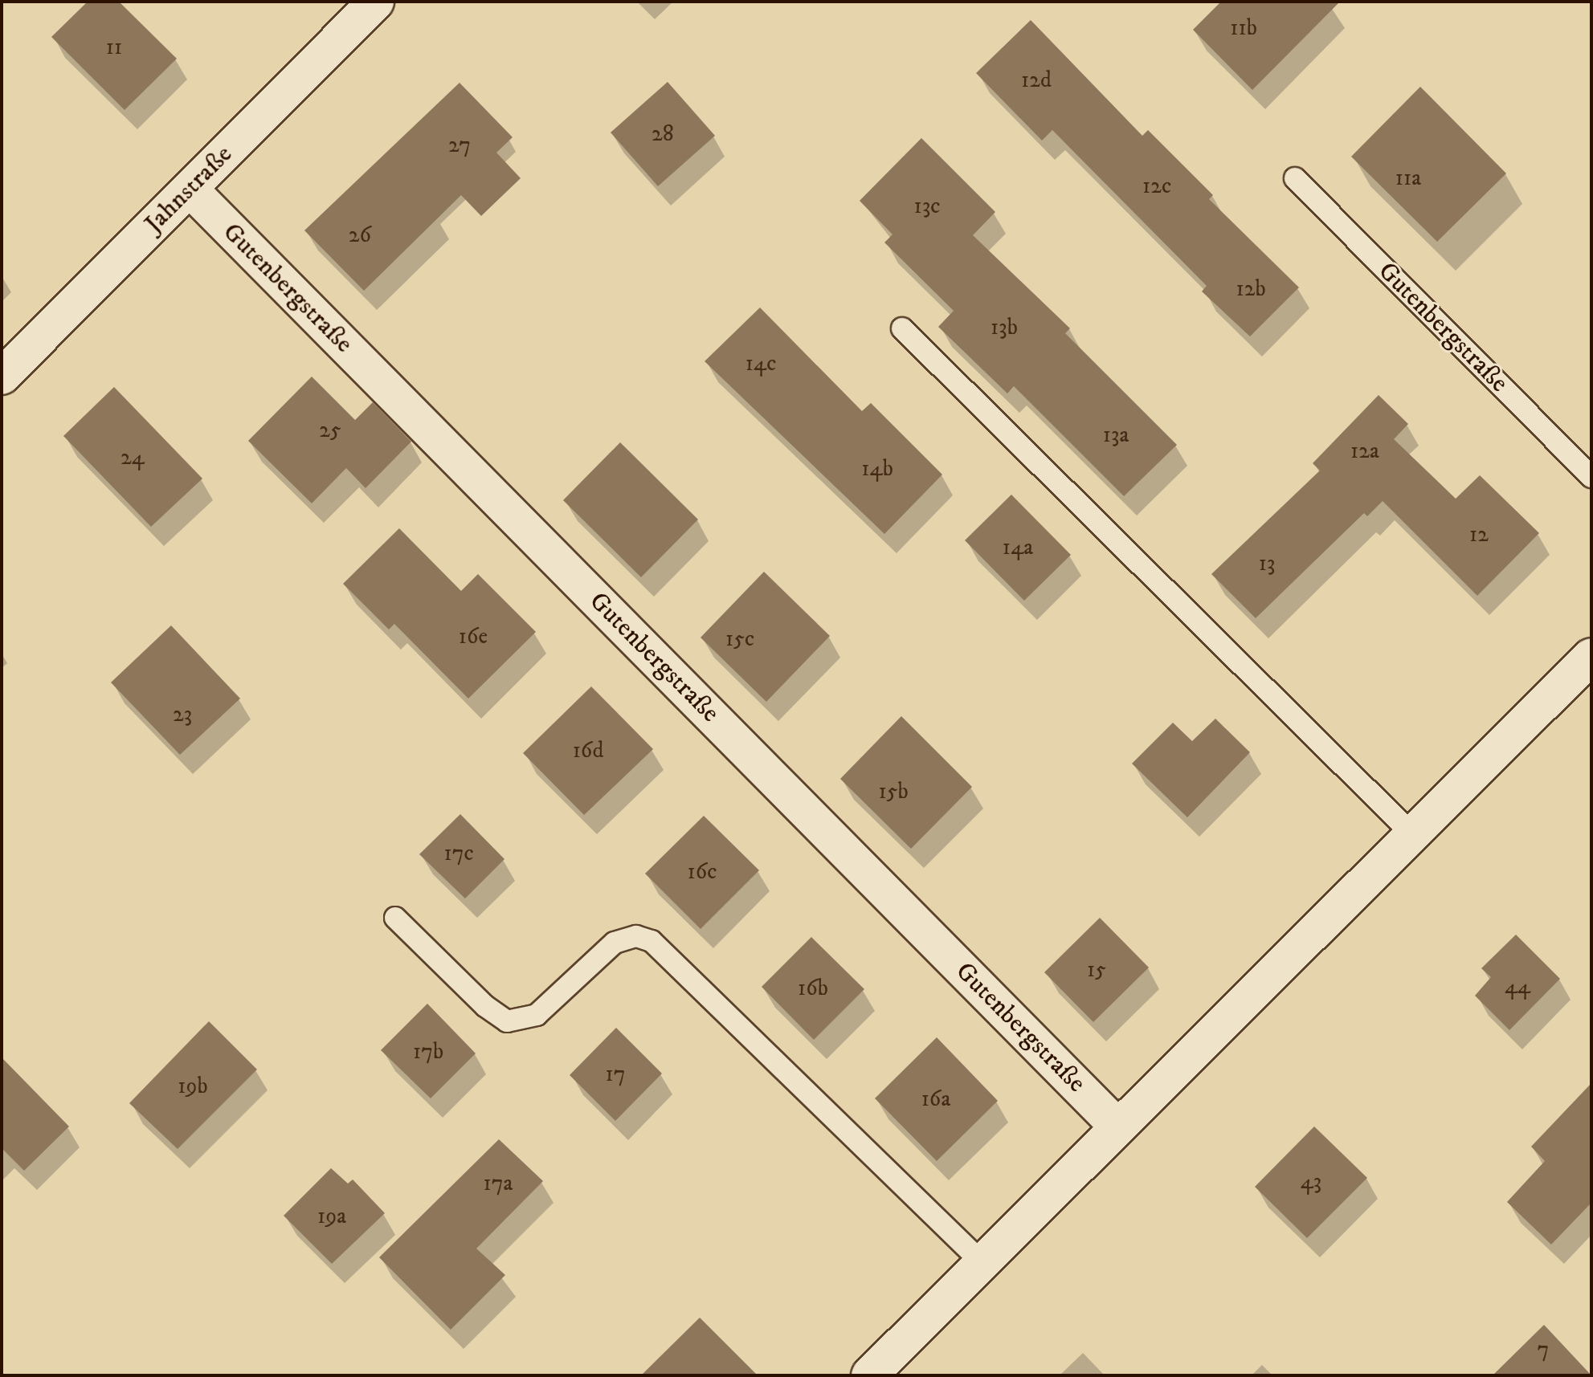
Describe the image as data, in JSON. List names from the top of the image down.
{
  "streets": {
    "street": ["Jahnstraße", "Gutenbergstraße"]
  },
  "crossings": [
    ["Jahnstraße", "Gutenbergstraße"]
  ],
  "house_numbers": [
    "11b",
    "11",
    "12d",
    "28",
    "27",
    "11a",
    "12c",
    "13c",
    "26",
    "12b",
    "13b",
    "14c",
    "25",
    "13a",
    "12a",
    "24",
    "14b",
    "12",
    "14a",
    "13",
    "16e",
    "15c",
    "23",
    "16d",
    "15b",
    "17c",
    "16c",
    "15",
    "44",
    "16b",
    "17b",
    "17",
    "19b",
    "16a",
    "43",
    "17a",
    "19a",
    "7"
  ]
}
